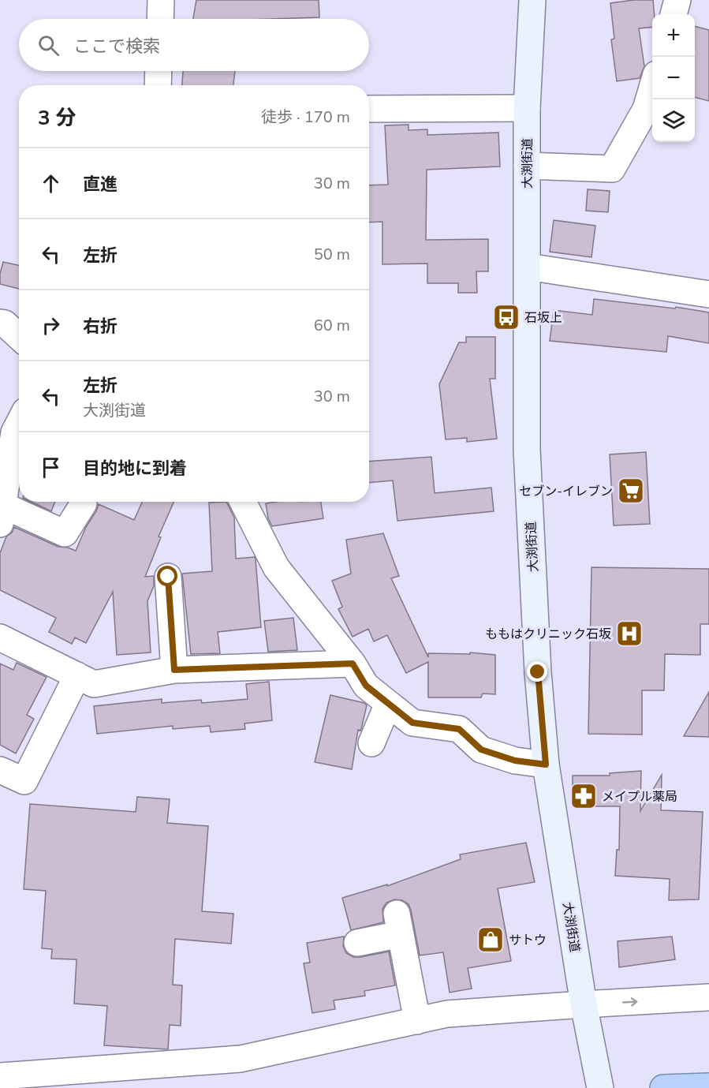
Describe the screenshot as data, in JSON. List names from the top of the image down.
{
  "streets": {
    "street": ["大渕街道"]
  },
  "places": {
    "bus stop": ["石坂上"],
    "supermarket": ["セブン-イレブン"],
    "hospital": ["ももはクリニック石坂"],
    "pharmacy": ["メイプル薬局"],
    "shop": ["サトウ"]
  },
  "page": {
    "map_buttons": ["+", "−"],
    "search": "ここで検索",
    "heading": ["3 分", "徒歩 · 170 m"],
    "list": [
      ["直進", "30 m"],
      ["左折", "50 m"],
      ["右折", "60 m"],
      ["左折", "大渕街道", "30 m"],
      "目的地に到着"
    ]
  }
}
